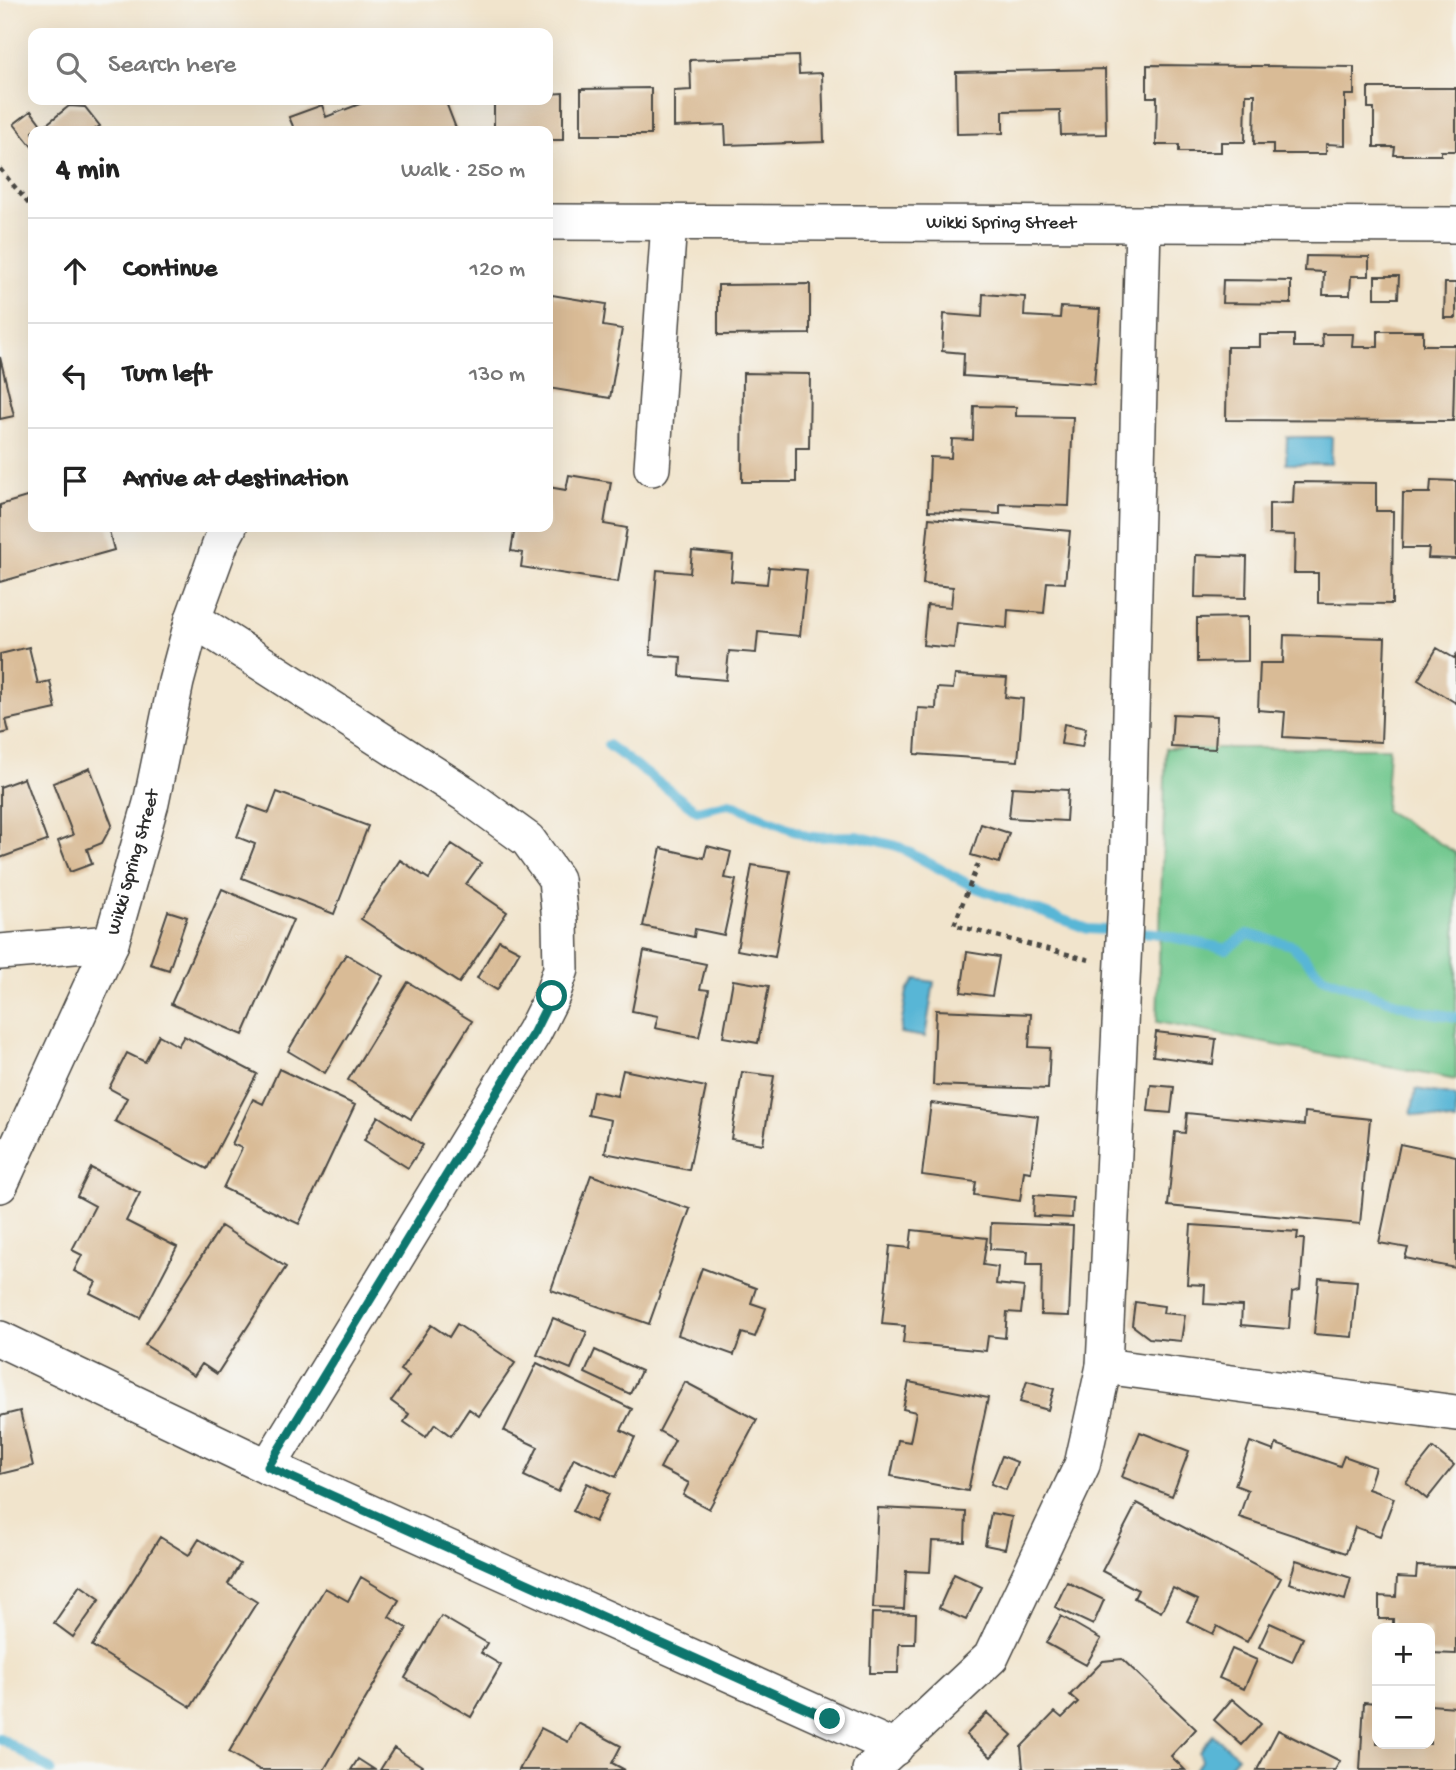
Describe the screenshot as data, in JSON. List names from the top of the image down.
{
  "streets": {
    "street": ["Wikki Spring Street"]
  },
  "page": {
    "search": "Search here",
    "heading": ["4 min", "Walk · 250 m"],
    "list": [
      ["Continue", "120 m"],
      ["Turn left", "130 m"],
      "Arrive at destination"
    ],
    "map_buttons": ["+", "−"]
  }
}
